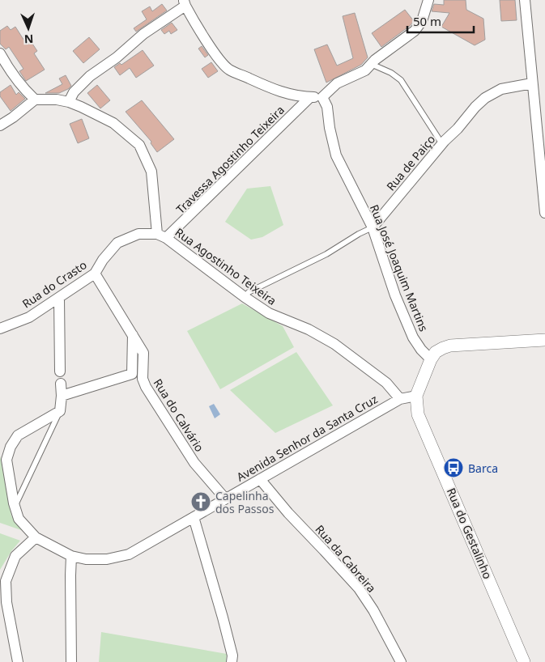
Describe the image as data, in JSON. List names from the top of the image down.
{
  "streets": {
    "street": [
      "Travessa Agostinho Teixeira",
      "Rua de Paiço",
      "Rua Agostinho Teixeira",
      "Rua José Joaquim Martins",
      "Rua do Crasto",
      "Rua do Calvário",
      "Avenida Senhor da Santa Cruz",
      "Rua do Gestalinho",
      "Rua da Cabreira"
    ]
  },
  "crossings": [
    ["Travessa Agostinho Teixeira", "Rua Agostinho Teixeira"],
    ["Travessa Agostinho Teixeira", "Rua do Crasto"],
    ["Rua de Paiço", "Rua Agostinho Teixeira"],
    ["Rua de Paiço", "Rua José Joaquim Martins"],
    ["Rua Agostinho Teixeira", "Rua do Crasto"],
    ["Rua Agostinho Teixeira", "Avenida Senhor da Santa Cruz"],
    ["Rua José Joaquim Martins", "Rua do Gestalinho"],
    ["Rua do Crasto", "Rua do Calvário"],
    ["Rua do Calvário", "Avenida Senhor da Santa Cruz"],
    ["Avenida Senhor da Santa Cruz", "Rua do Gestalinho"],
    ["Avenida Senhor da Santa Cruz", "Rua da Cabreira"]
  ],
  "places": {
    "bus stop": ["Barca"],
    "church": ["Capelinha dos Passos"]
  },
  "scale_bar": "50 m",
  "north": "bottom"
}
